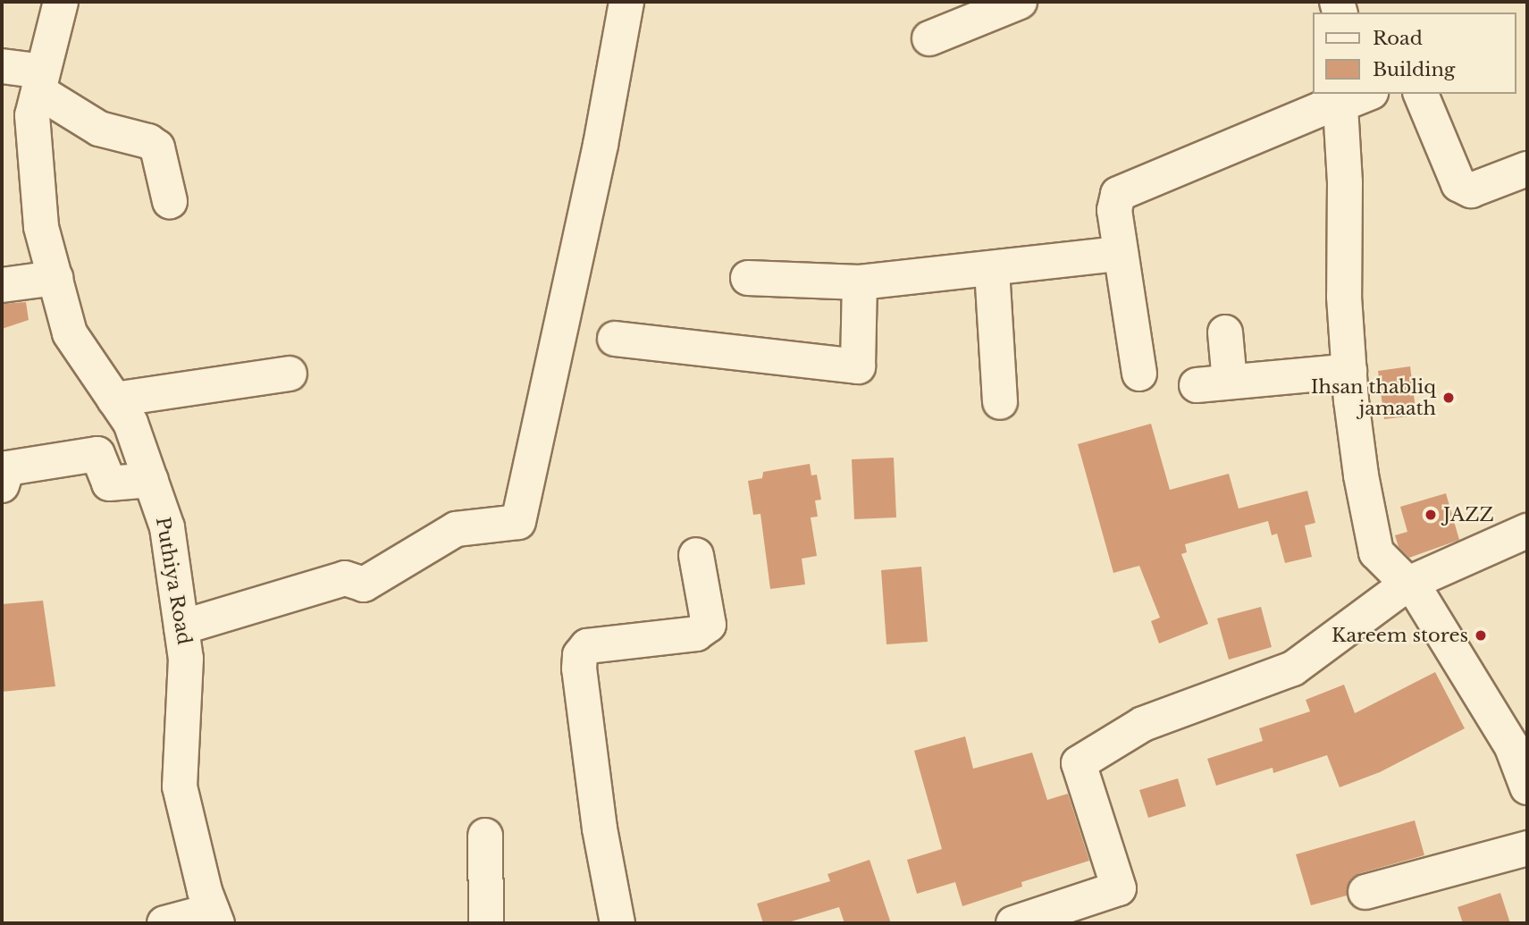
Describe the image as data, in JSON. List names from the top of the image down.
{
  "streets": {
    "street": ["Puthiya Road"]
  },
  "places": ["Ihsan thabliq jamaath", "JAZZ", "Kareem stores"],
  "legend": ["Road", "Building"]
}
